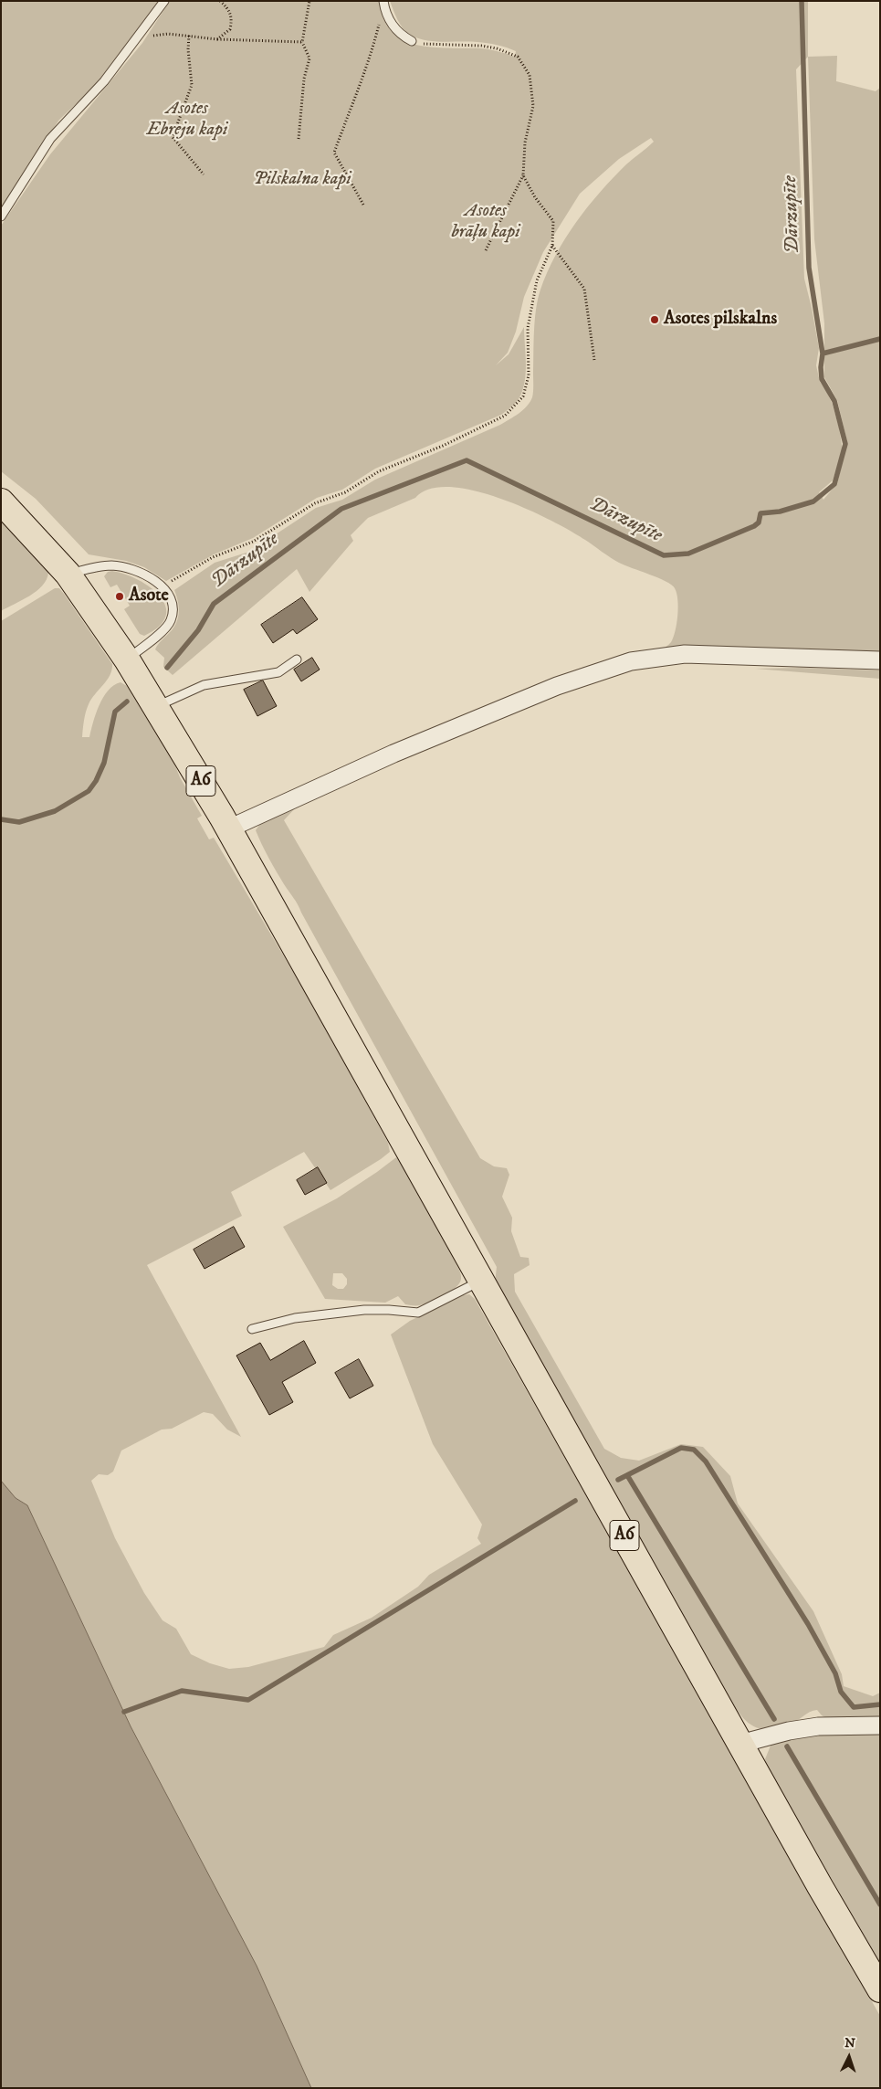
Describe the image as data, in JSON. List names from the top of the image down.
{
  "streets": {
    "highway": ["A6"]
  },
  "water": ["Dārzupīte"],
  "parks": ["Asotes Ebreju kapi", "Pilskalna kapi", "Asotes brāļu kapi"],
  "places": ["Asotes pilskalns", "Asote"],
  "north": "top"
}
